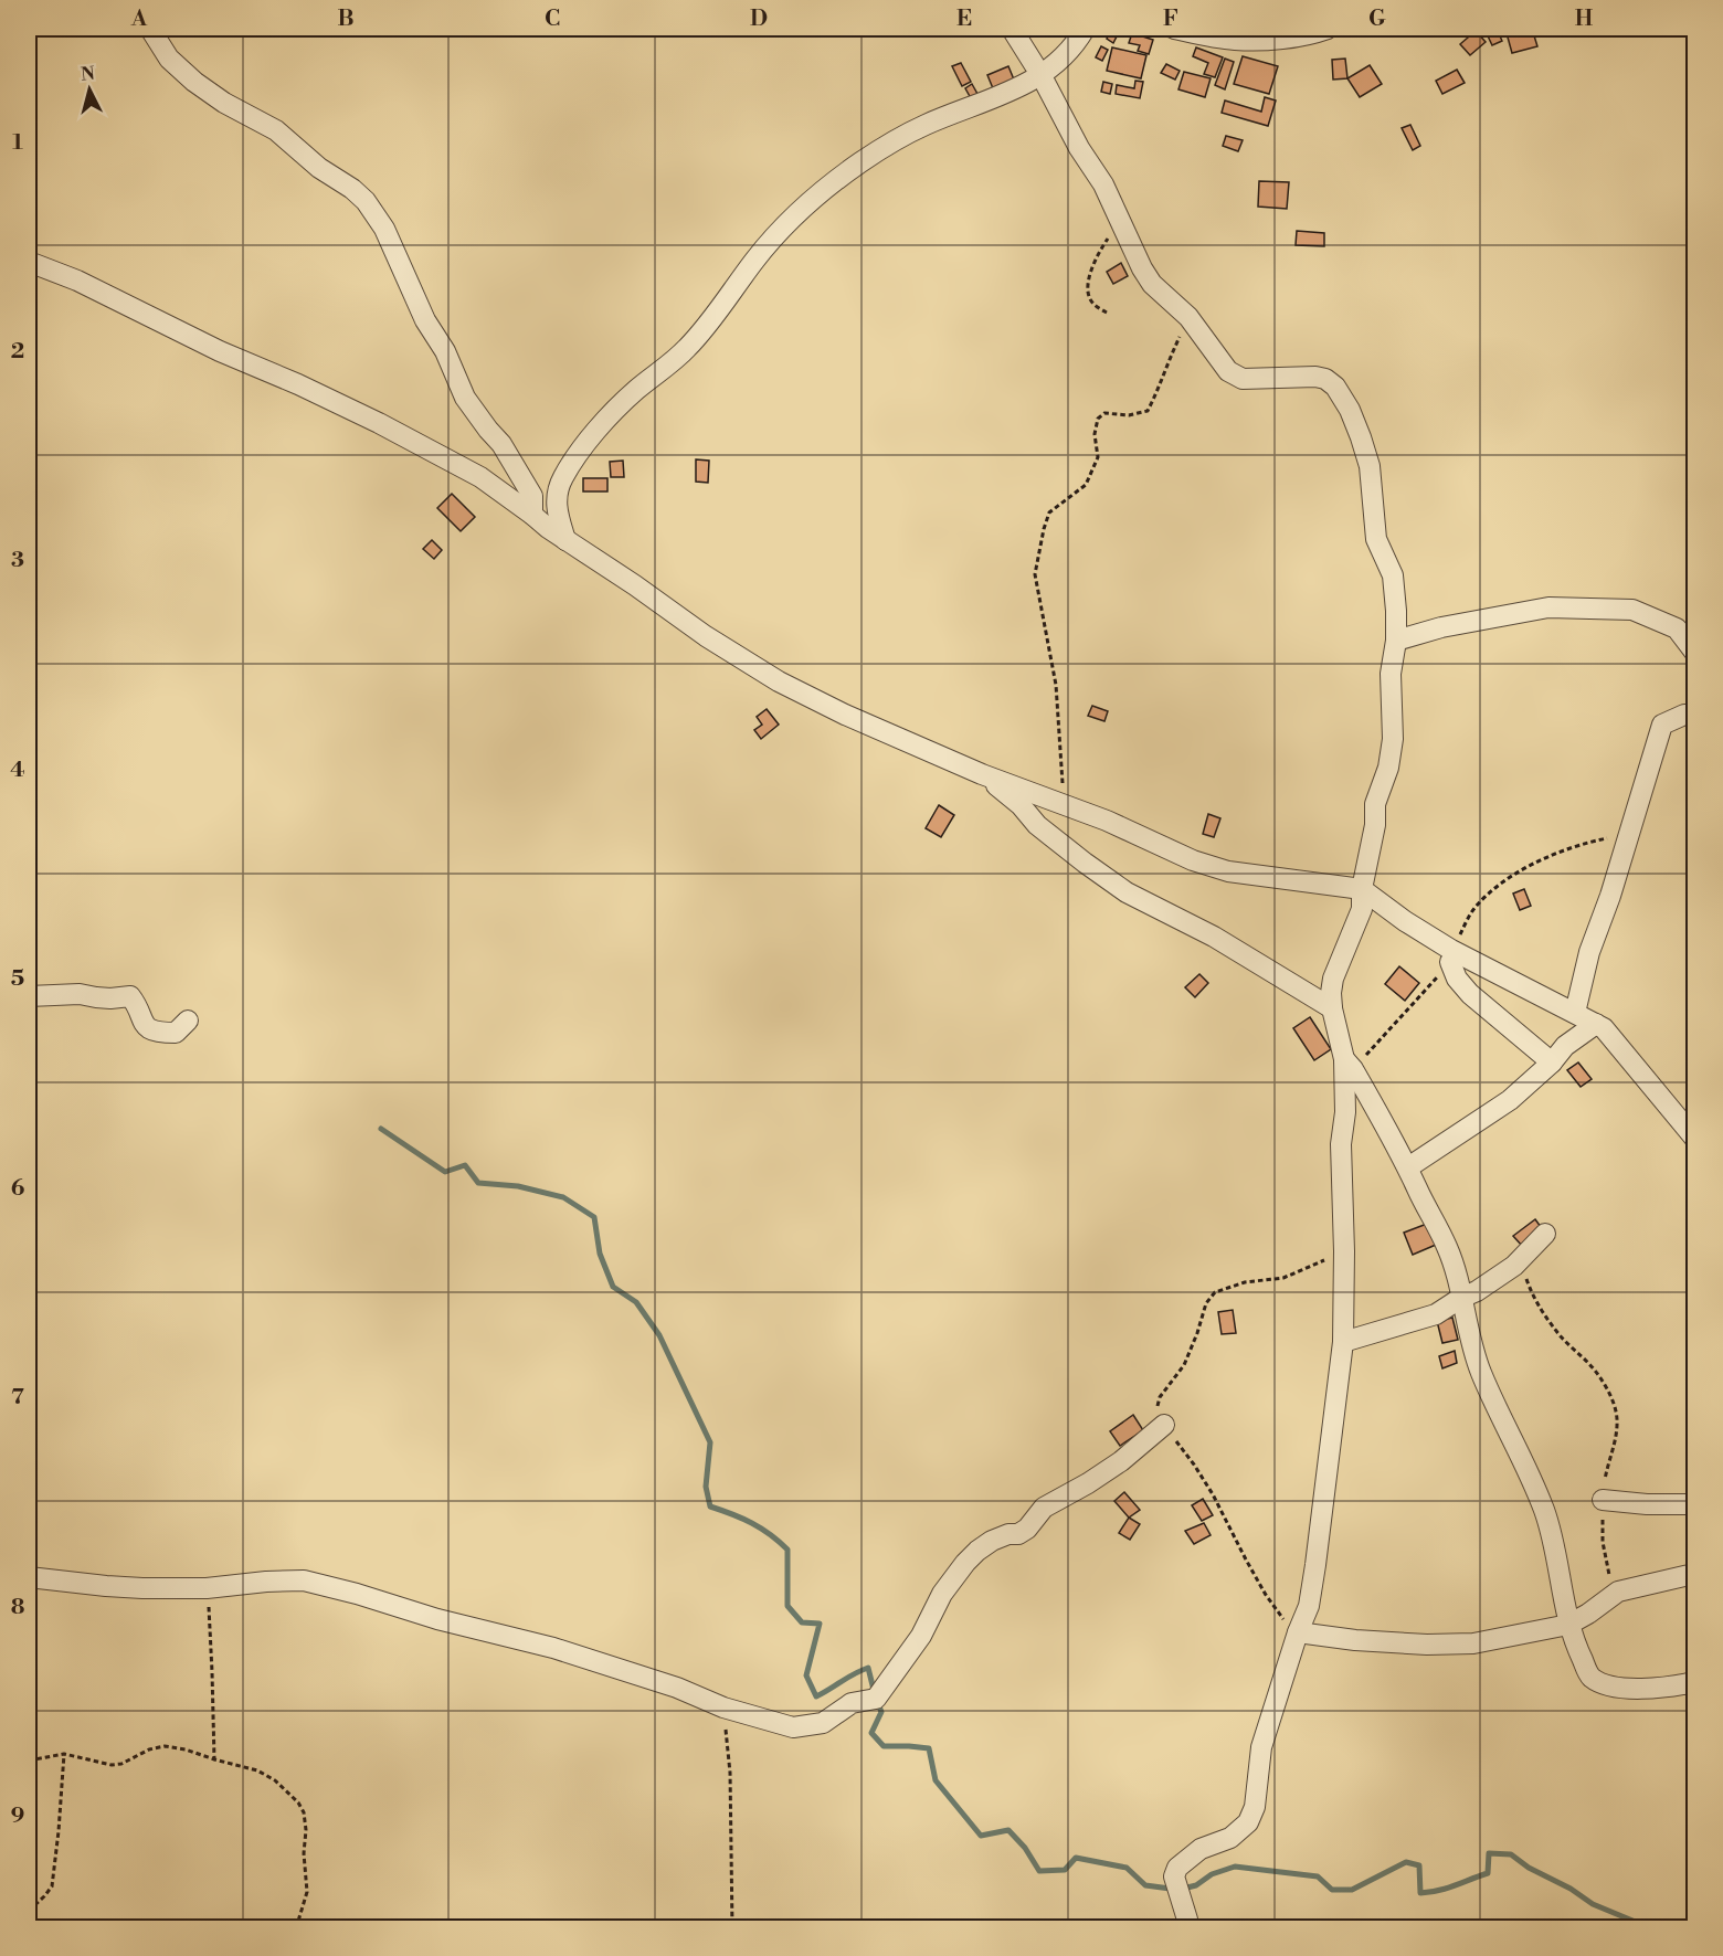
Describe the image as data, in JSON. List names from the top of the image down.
{
  "north": "top",
  "grid": {
    "columns": [
      "A",
      "B",
      "C",
      "D",
      "E",
      "F",
      "G",
      "H"
    ],
    "rows": [
      "1",
      "2",
      "3",
      "4",
      "5",
      "6",
      "7",
      "8",
      "9"
    ]
  }
}
